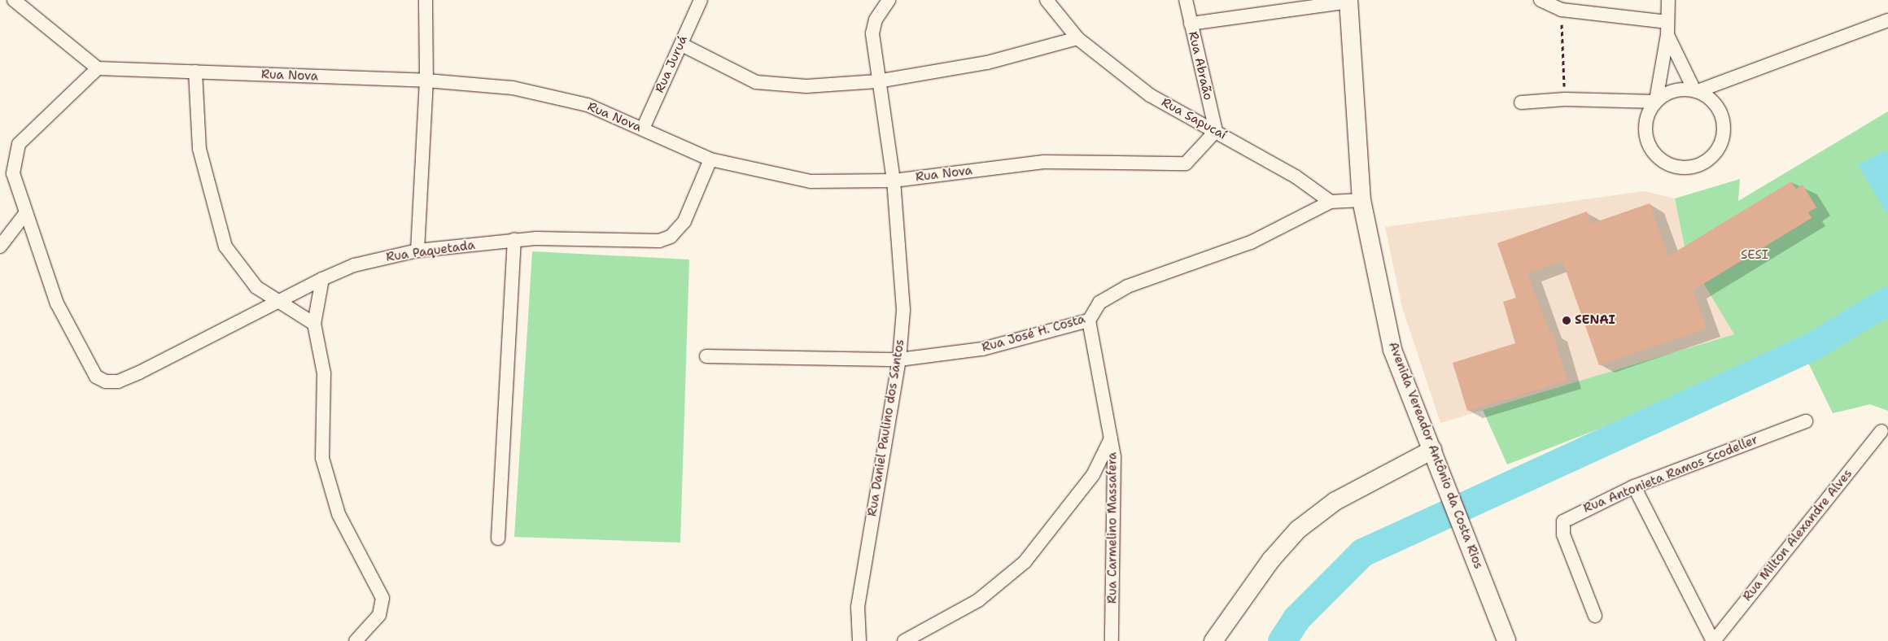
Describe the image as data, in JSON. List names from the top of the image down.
{
  "streets": {
    "main road": ["Avenida Vereador Antônio da Costa Rios"],
    "street": [
      "Rua Juruá",
      "Rua Abraão",
      "Rua Nova",
      "Rua Sapucaí",
      "Rua Paquetada",
      "Rua José H. Costa",
      "Rua Daniel Paulino dos Santos",
      "Rua Antonieta Ramos Scodeller",
      "Rua Carmelino Massafera",
      "Rua Milton Alexandre Alves"
    ]
  },
  "crossings": [
    ["Rua Juruá", "Rua Nova"],
    ["Rua Abraão", "Rua Nova"],
    ["Rua Abraão", "Rua Sapucaí"],
    ["Rua Nova", "Rua Sapucaí"],
    ["Rua Nova", "Rua Paquetada"],
    ["Rua Nova", "Rua Daniel Paulino dos Santos"],
    ["Rua Sapucaí", "Rua José H. Costa"],
    ["Rua José H. Costa", "Rua Daniel Paulino dos Santos"],
    ["Rua José H. Costa", "Rua Carmelino Massafera"]
  ],
  "parks": ["SESI"],
  "places": ["SENAI"]
}
